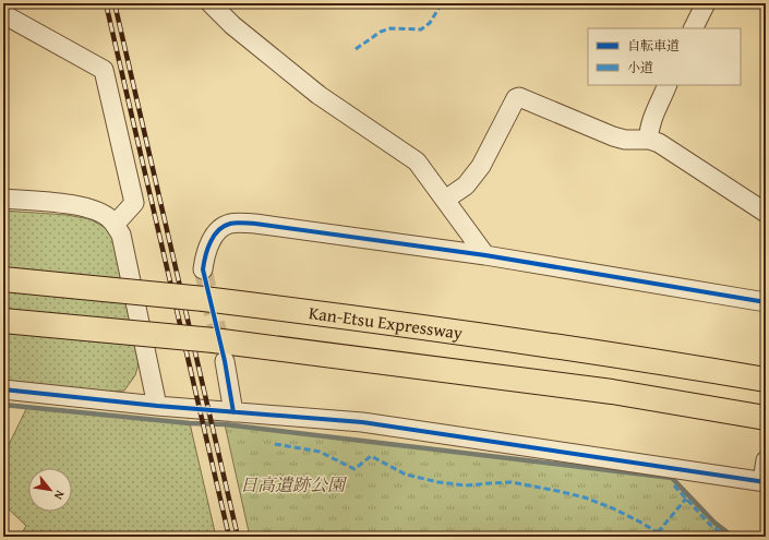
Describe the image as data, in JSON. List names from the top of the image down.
{
  "streets": {
    "highway": ["Kan-Etsu Expressway"]
  },
  "parks": ["日高遺跡公園"],
  "legend": ["自転車道", "小道"],
  "north": "bottom right"
}
